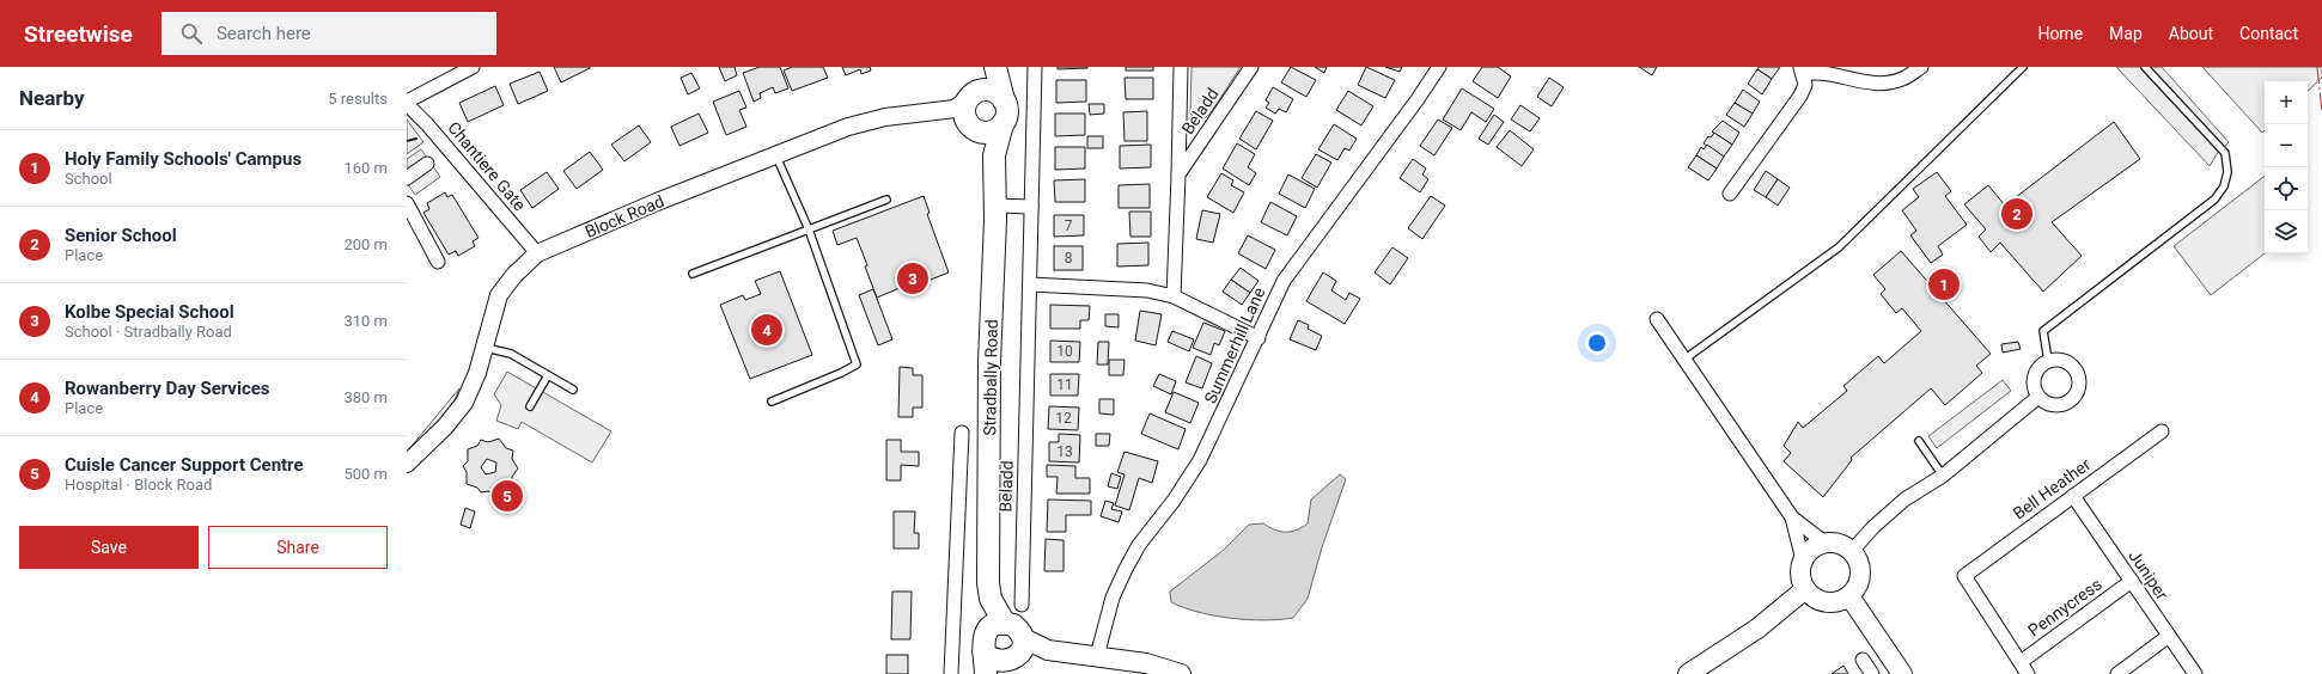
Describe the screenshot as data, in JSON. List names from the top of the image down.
{
  "streets": {
    "main road": ["Stradbally Road"],
    "street": [
      "Beladd",
      "Chantiere Gate",
      "Block Road",
      "Summerhill Lane",
      "Bell Heather",
      "Juniper",
      "Pennycress"
    ]
  },
  "crossings": [
    ["Chantiere Gate", "Block Road"],
    ["Block Road", "Stradbally Road"],
    ["Bell Heather", "Juniper"],
    ["Bell Heather", "Pennycress"],
    ["Juniper", "Pennycress"]
  ],
  "house_numbers": [
    "7",
    "8",
    "10",
    "11",
    "12",
    "13"
  ],
  "page": {
    "header": "Streetwise",
    "search": "Search here",
    "nav": [
      "Home",
      "Map",
      "About",
      "Contact"
    ],
    "heading": ["Nearby", "5 results"],
    "map_buttons": ["+", "−"],
    "list": [
      {
        "mark": "1",
        "name": "Holy Family Schools' Campus",
        "note": "School",
        "value": "160 m"
      },
      {
        "mark": "2",
        "name": "Senior School",
        "note": "Place",
        "value": "200 m"
      },
      {
        "mark": "3",
        "name": "Kolbe Special School",
        "note": "School · Stradbally Road",
        "value": "310 m"
      },
      {
        "mark": "4",
        "name": "Rowanberry Day Services",
        "note": "Place",
        "value": "380 m"
      },
      {
        "mark": "5",
        "name": "Cuisle Cancer Support Centre",
        "note": "Hospital · Block Road",
        "value": "500 m"
      }
    ],
    "pins": [
      "2",
      "3",
      "1",
      "4",
      "5"
    ],
    "buttons": ["Save", "Share"]
  }
}
